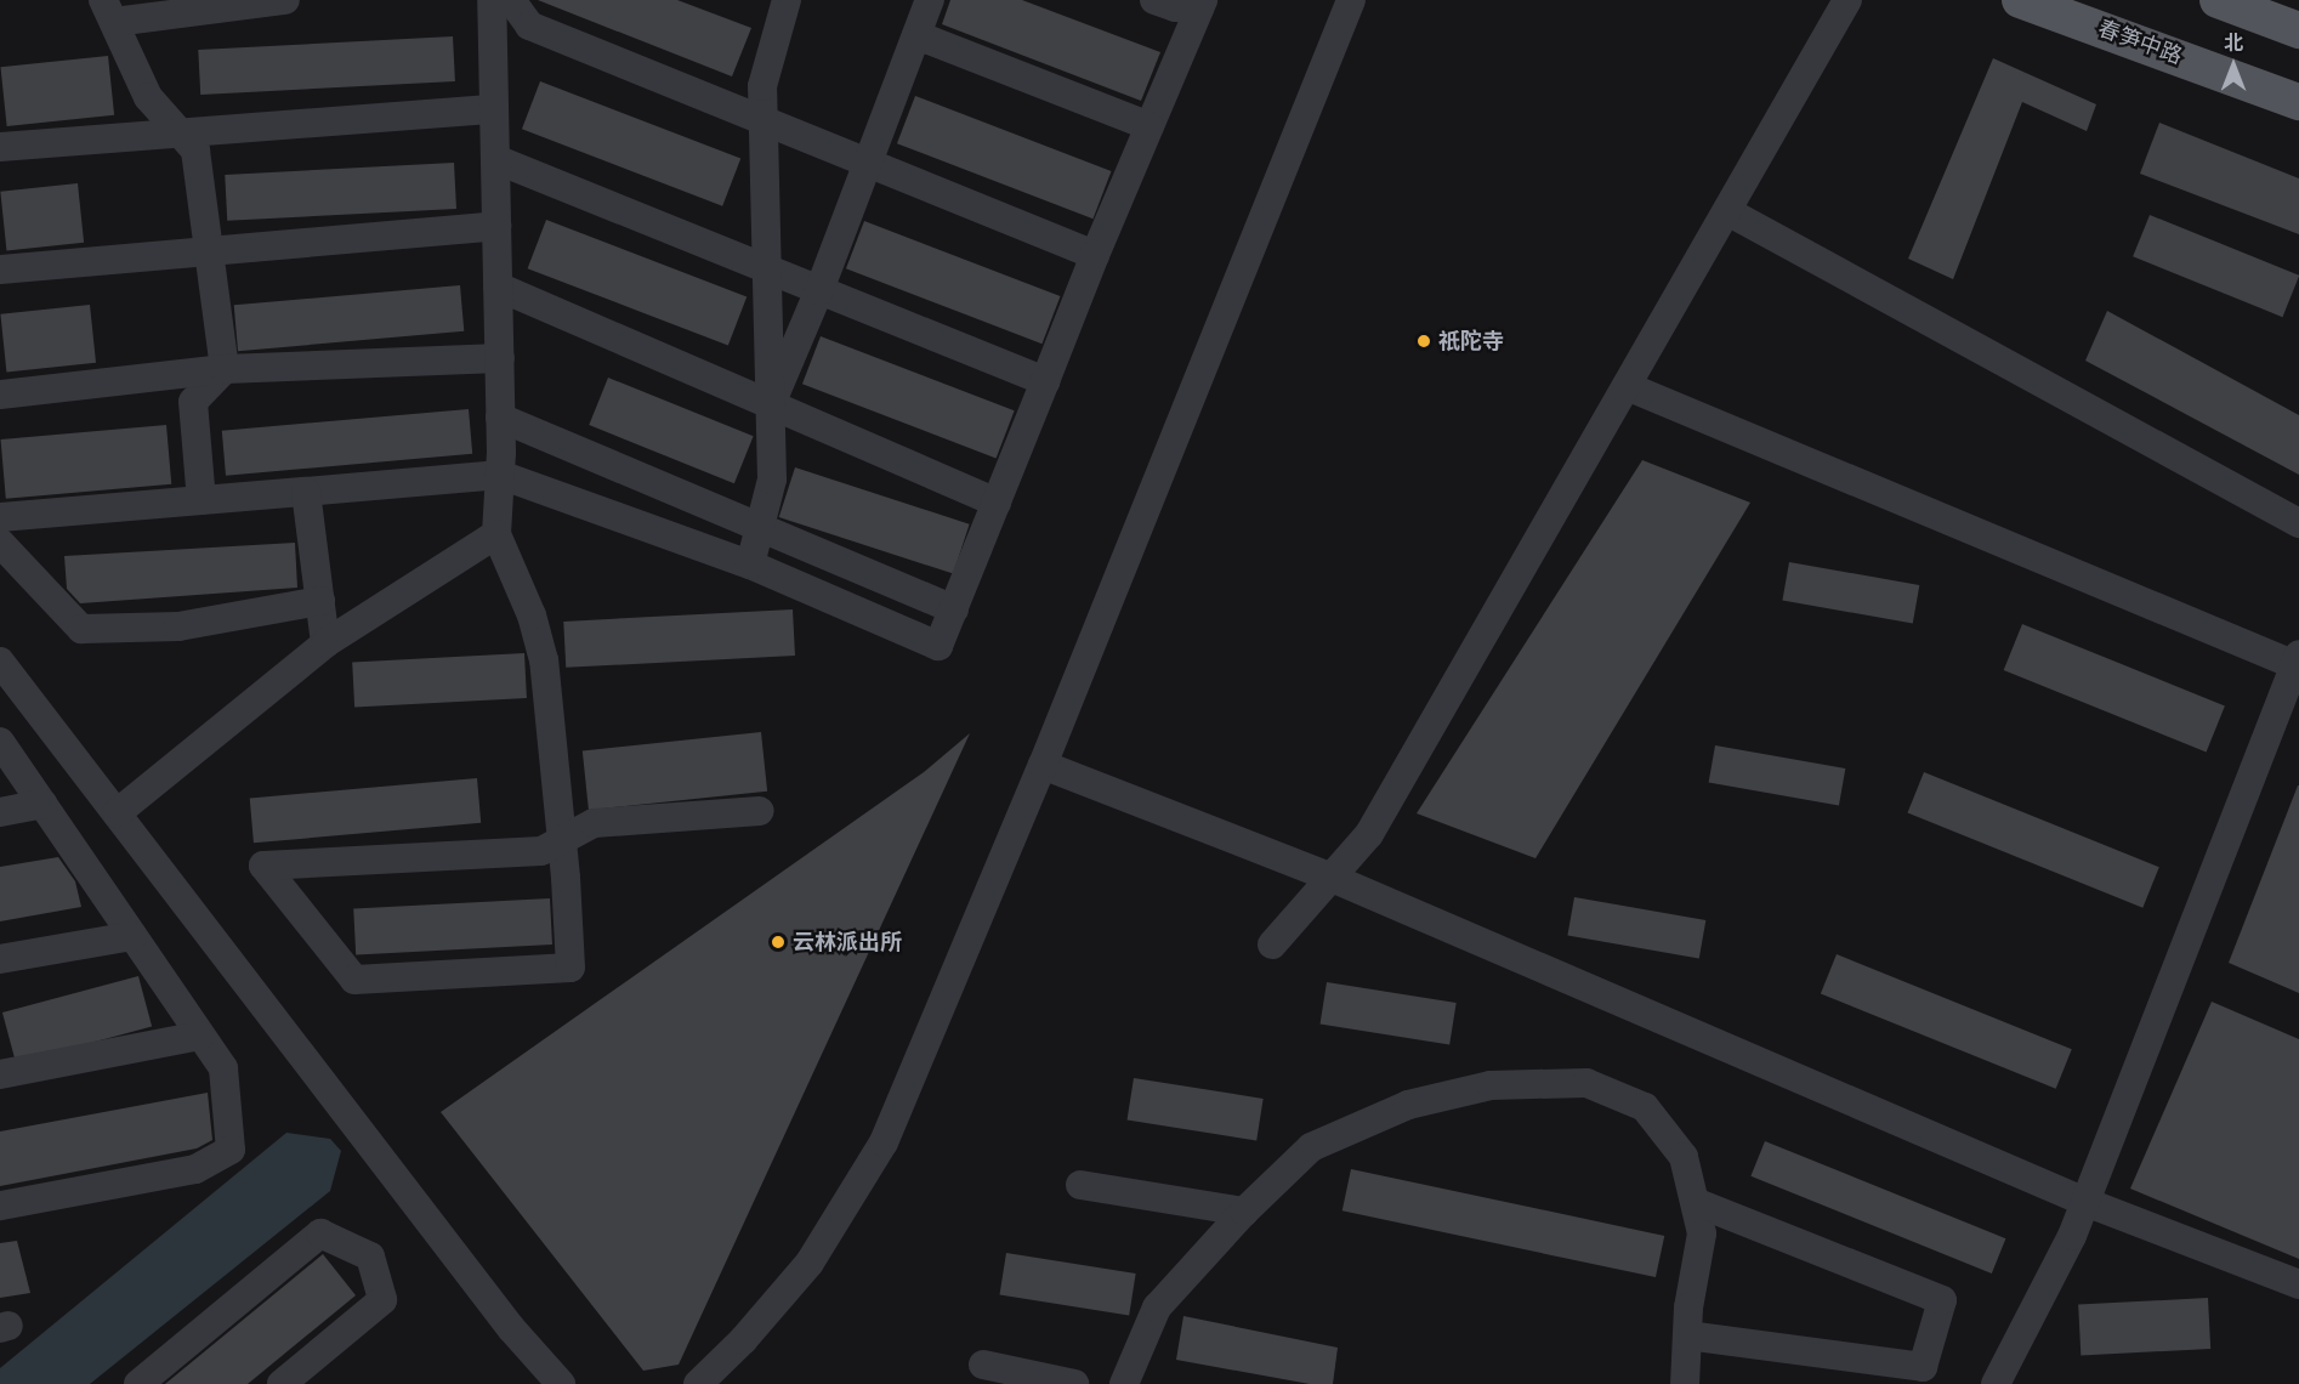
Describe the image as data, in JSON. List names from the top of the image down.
{
  "streets": {
    "main road": ["春笋中路"]
  },
  "places": ["祇陀寺", "云林派出所"],
  "north": "top"
}
